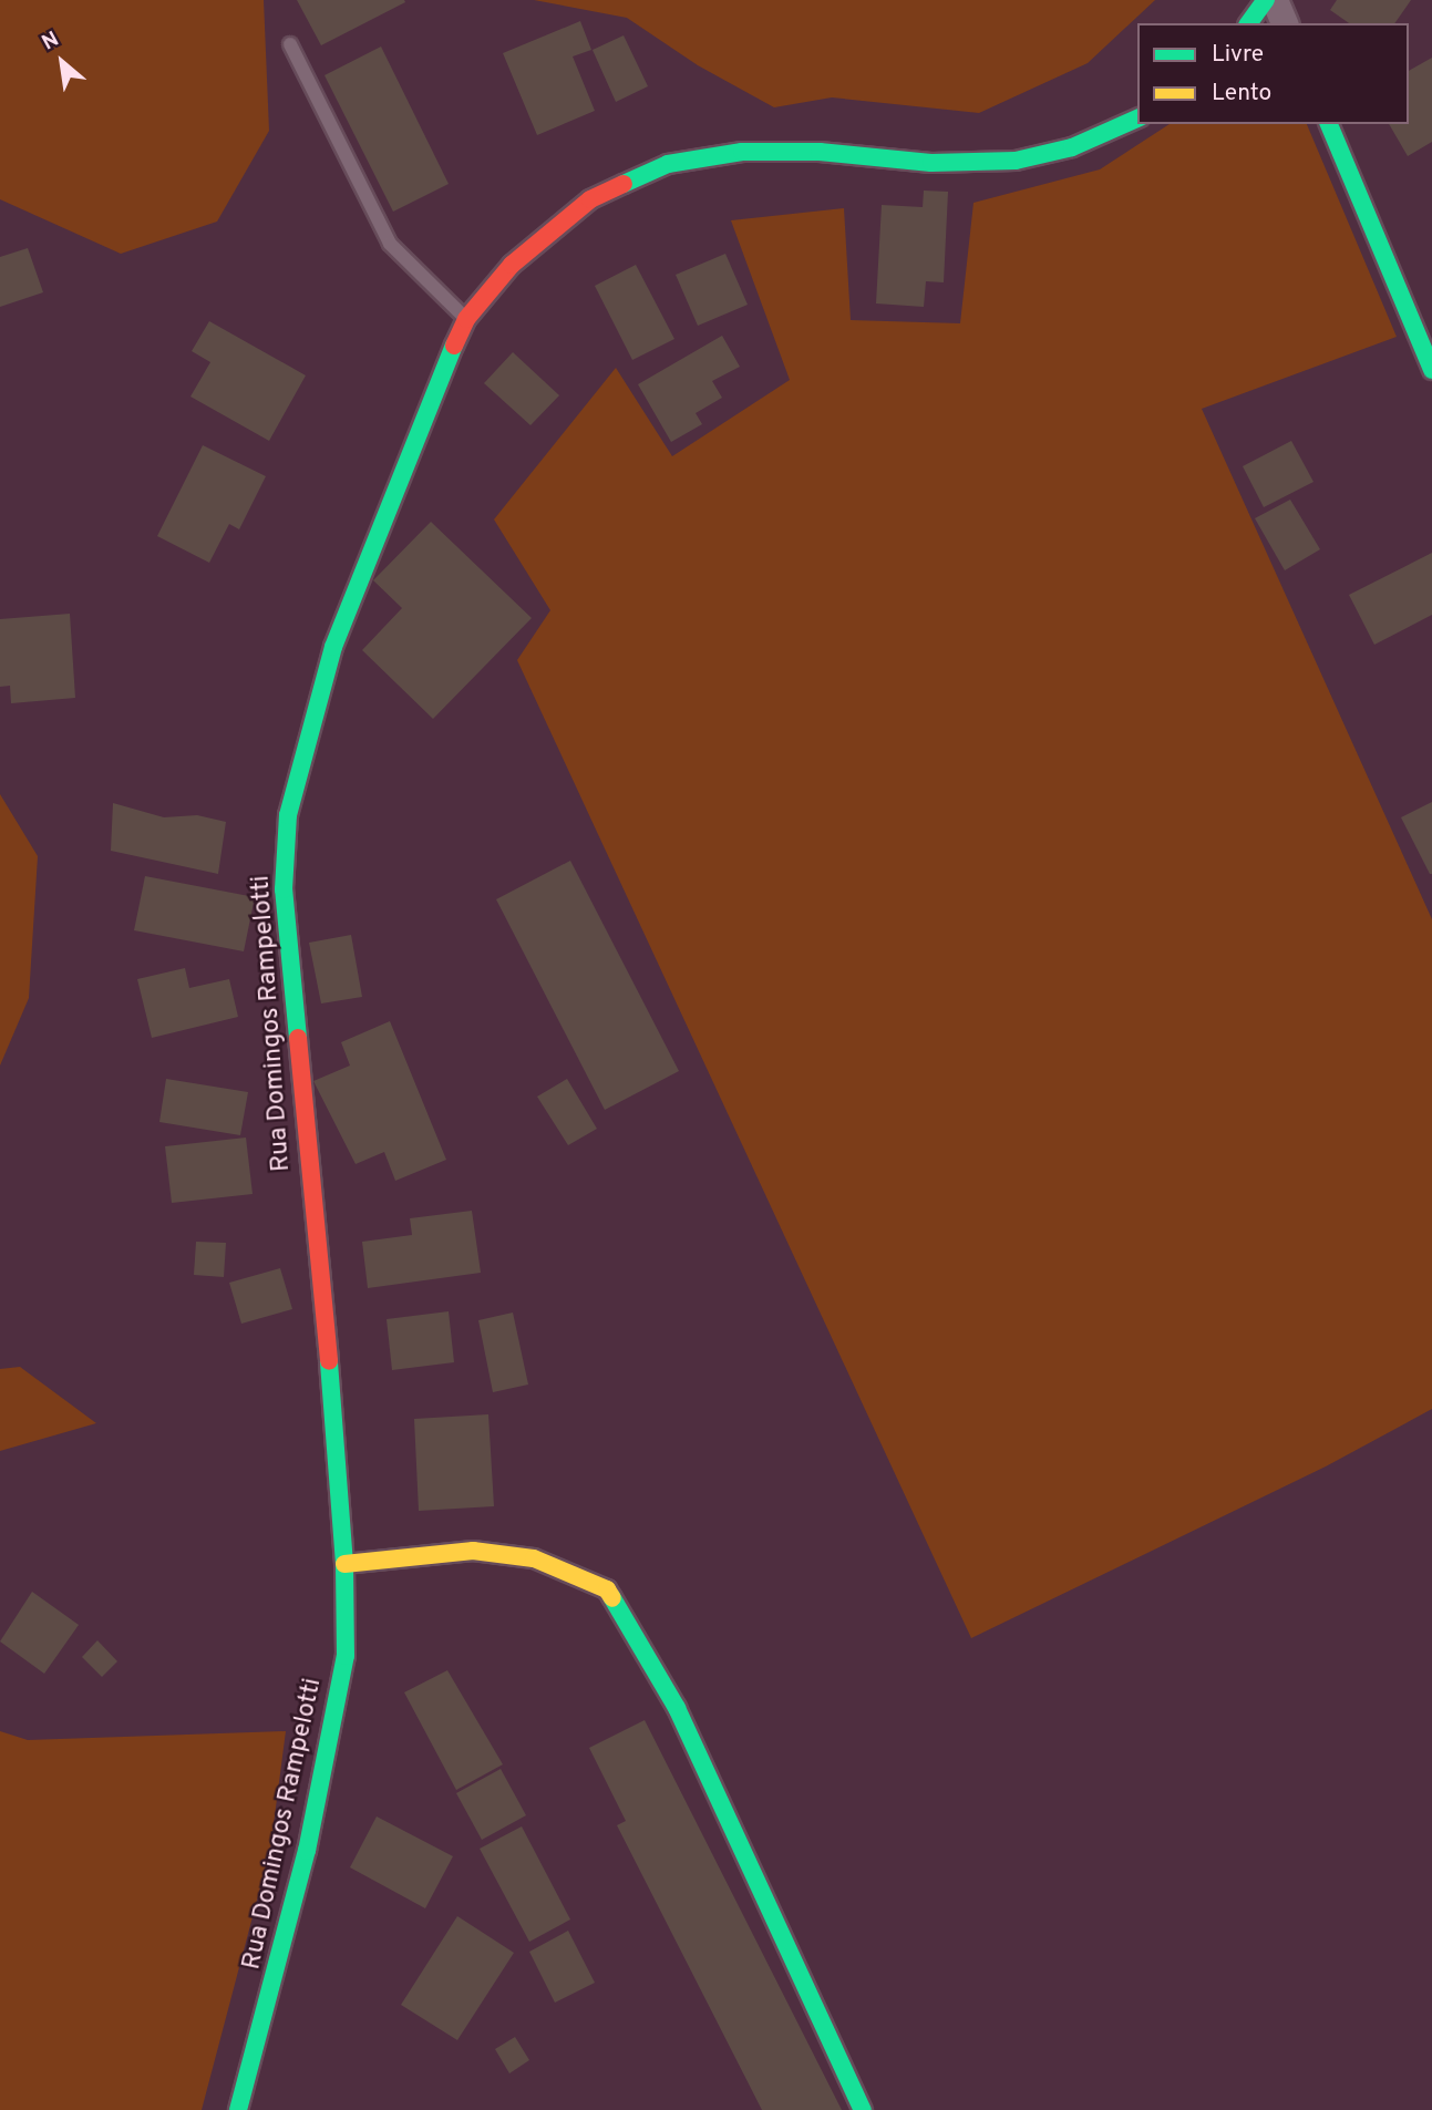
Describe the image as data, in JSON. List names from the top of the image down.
{
  "streets": {
    "street": ["Rua Domingos Rampelotti"]
  },
  "legend": ["Livre", "Lento"],
  "north": "top left"
}
